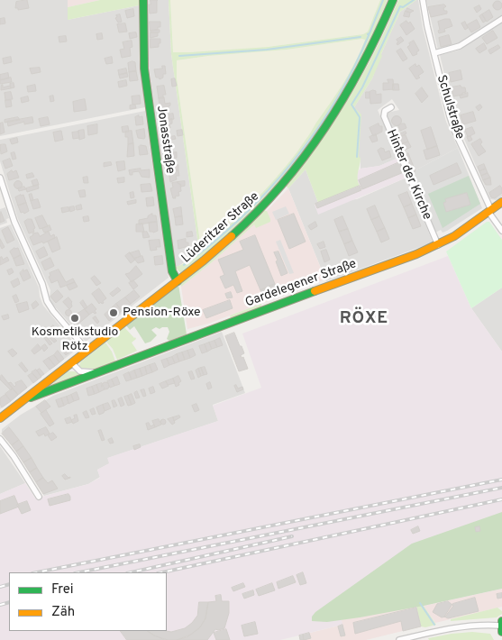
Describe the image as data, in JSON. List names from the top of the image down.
{
  "streets": {
    "street": [
      "Schulstraße",
      "Jonasstraße",
      "Hinter der Kirche",
      "Lüderitzer Straße",
      "Gardelegener Straße"
    ]
  },
  "crossings": [
    ["Schulstraße", "Gardelegener Straße"],
    ["Jonasstraße", "Lüderitzer Straße"],
    ["Hinter der Kirche", "Gardelegener Straße"],
    ["Lüderitzer Straße", "Gardelegener Straße"]
  ],
  "districts": ["RÖXE"],
  "places": ["Pension-Röxe", "Kosmetikstudio Rötz"],
  "legend": ["Frei", "Zäh"]
}
